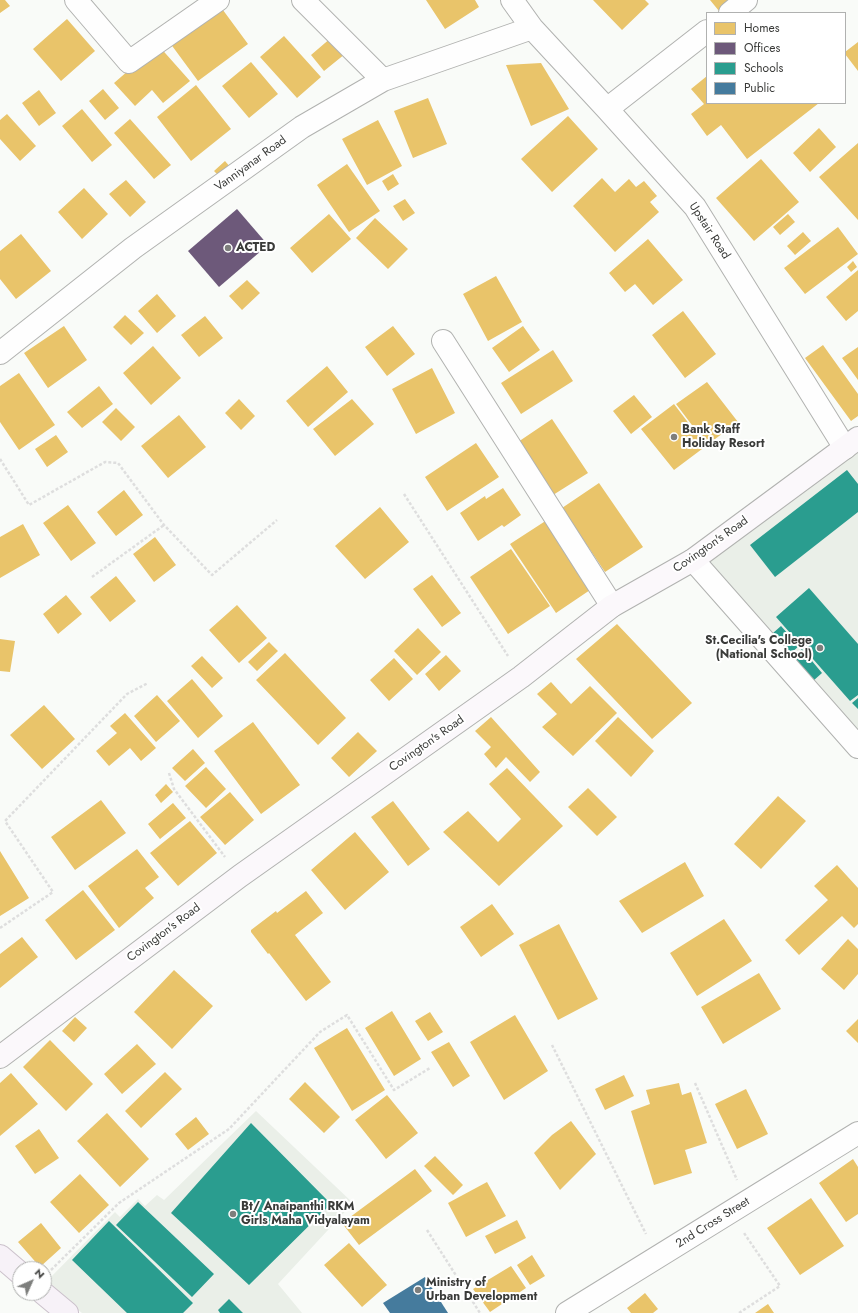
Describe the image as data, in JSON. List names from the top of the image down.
{
  "streets": {
    "main road": ["Covington's Road"],
    "street": ["Vanniyanar Road", "Upstair Road", "2nd Cross Street"]
  },
  "crossings": [
    ["Vanniyanar Road", "Upstair Road"],
    ["Upstair Road", "Covington's Road"]
  ],
  "places": [
    "ACTED",
    "Bank Staff Holiday Resort",
    "St.Cecilia's College (National School)",
    "Bt/ Anaipanthi RKM Girls Maha Vidyalayam",
    "Ministry of Urban Development"
  ],
  "legend": [
    "Homes",
    "Offices",
    "Schools",
    "Public"
  ],
  "north": "top right"
}
